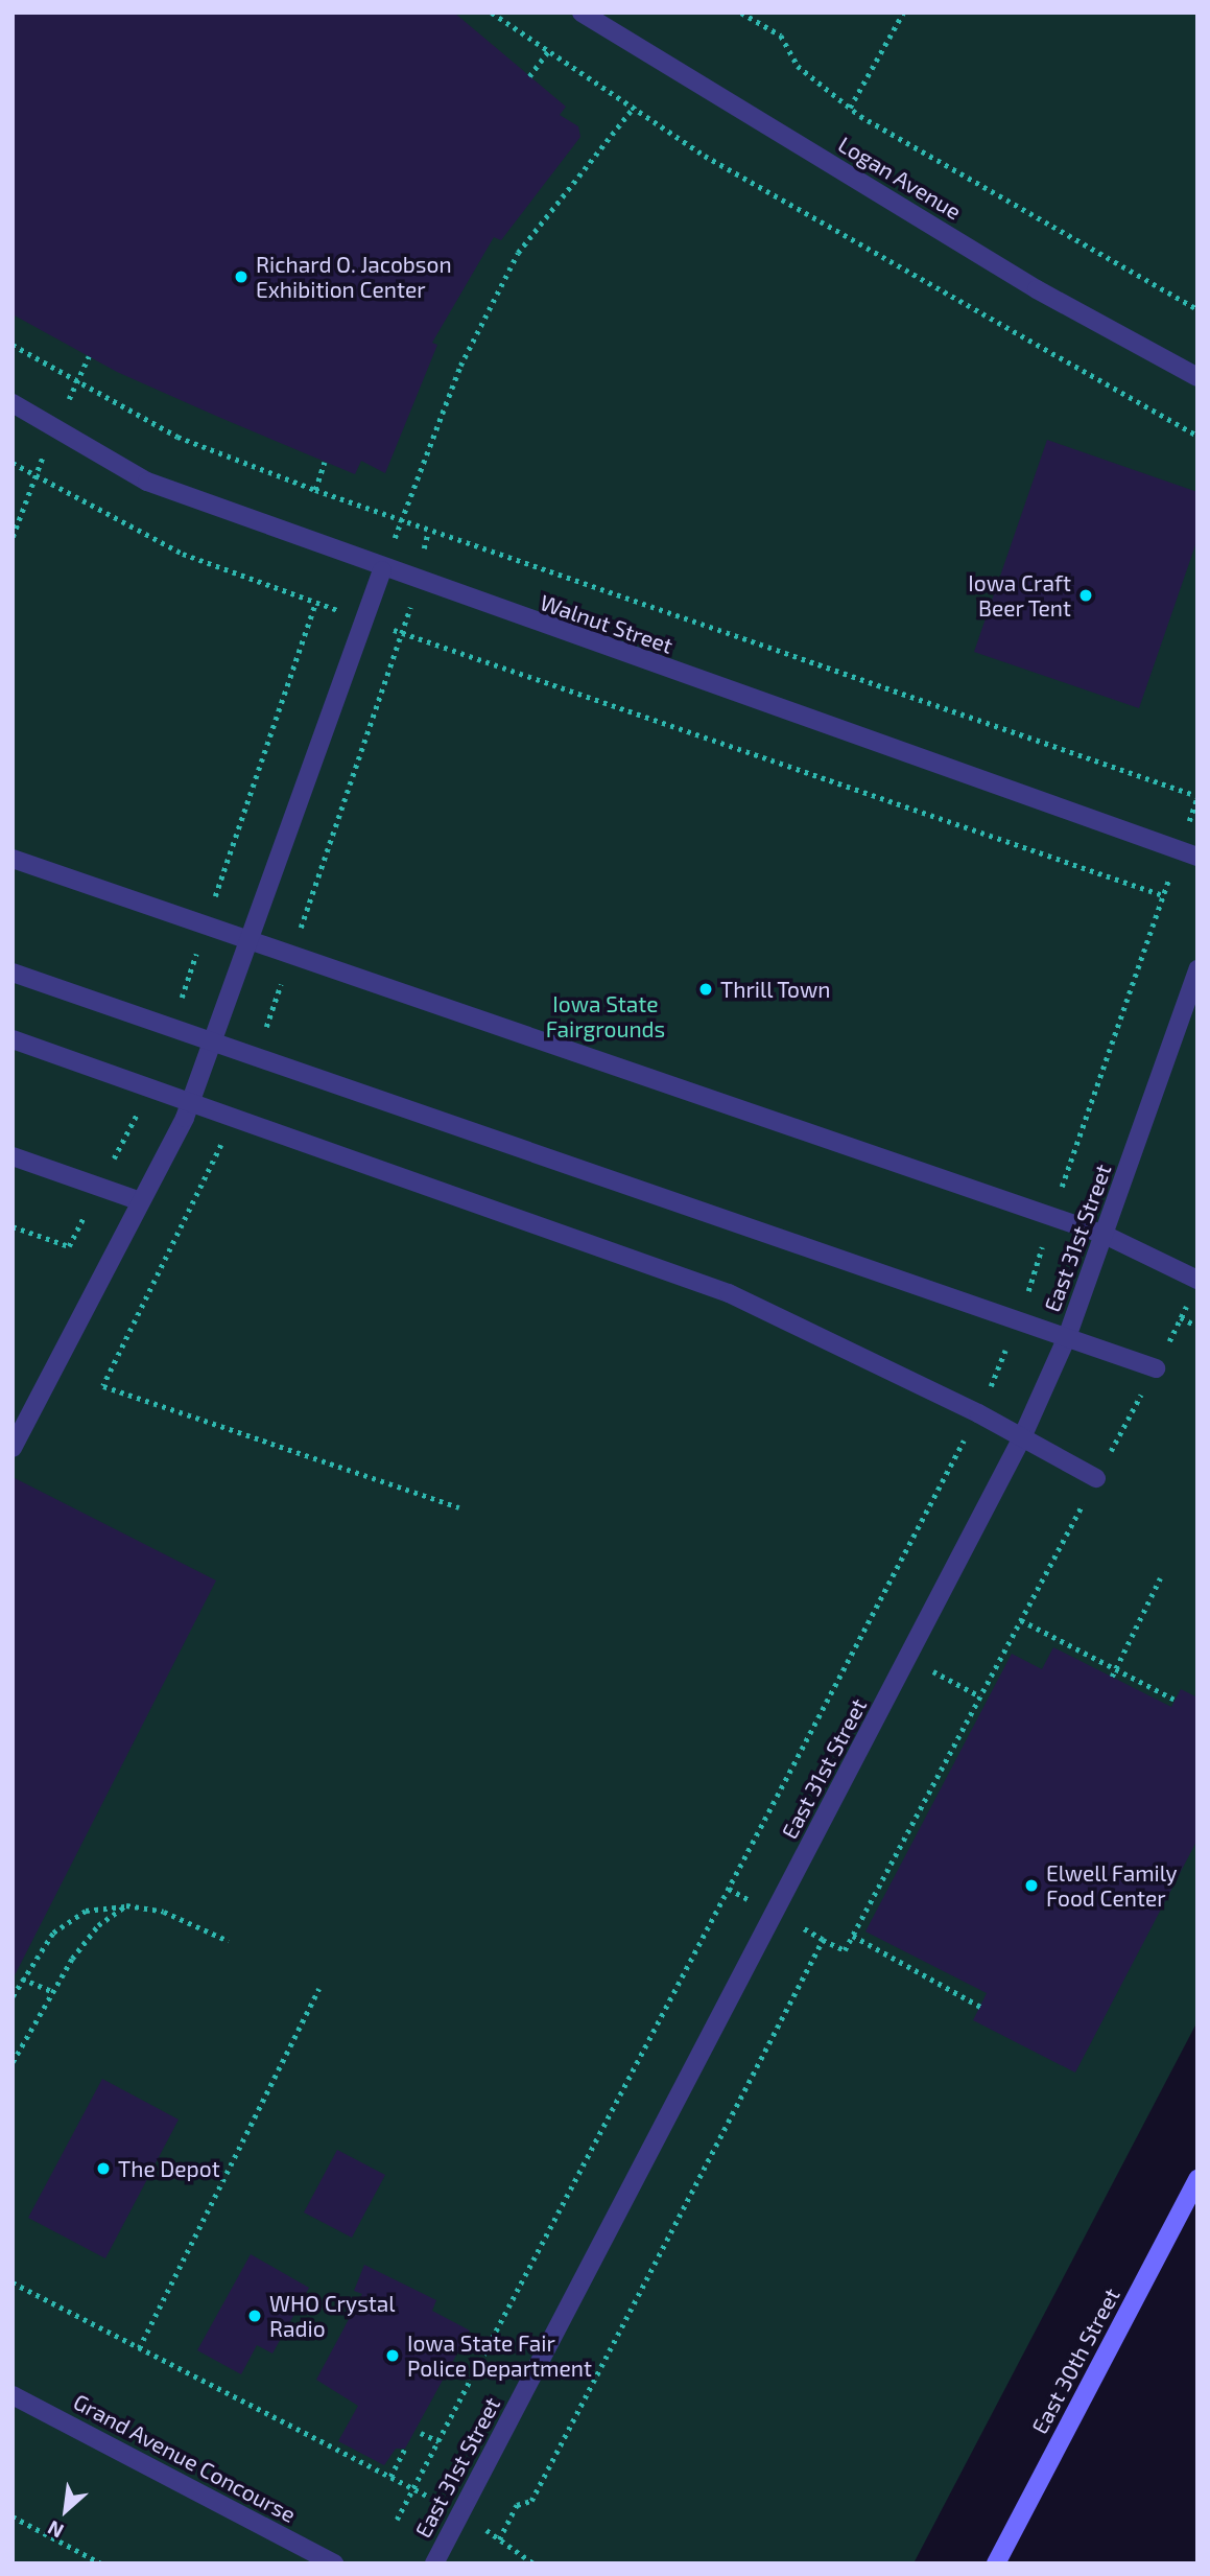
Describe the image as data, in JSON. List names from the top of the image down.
{
  "streets": {
    "main road": ["East 30th Street"],
    "street": [
      "Logan Avenue",
      "Walnut Street",
      "East 31st Street",
      "Grand Avenue Concourse"
    ]
  },
  "parks": ["Iowa State Fairgrounds"],
  "places": [
    "Richard O. Jacobson Exhibition Center",
    "Iowa Craft Beer Tent",
    "Thrill Town",
    "Elwell Family Food Center",
    "The Depot",
    "WHO Crystal Radio",
    "Iowa State Fair Police Department"
  ],
  "north": "bottom left"
}
